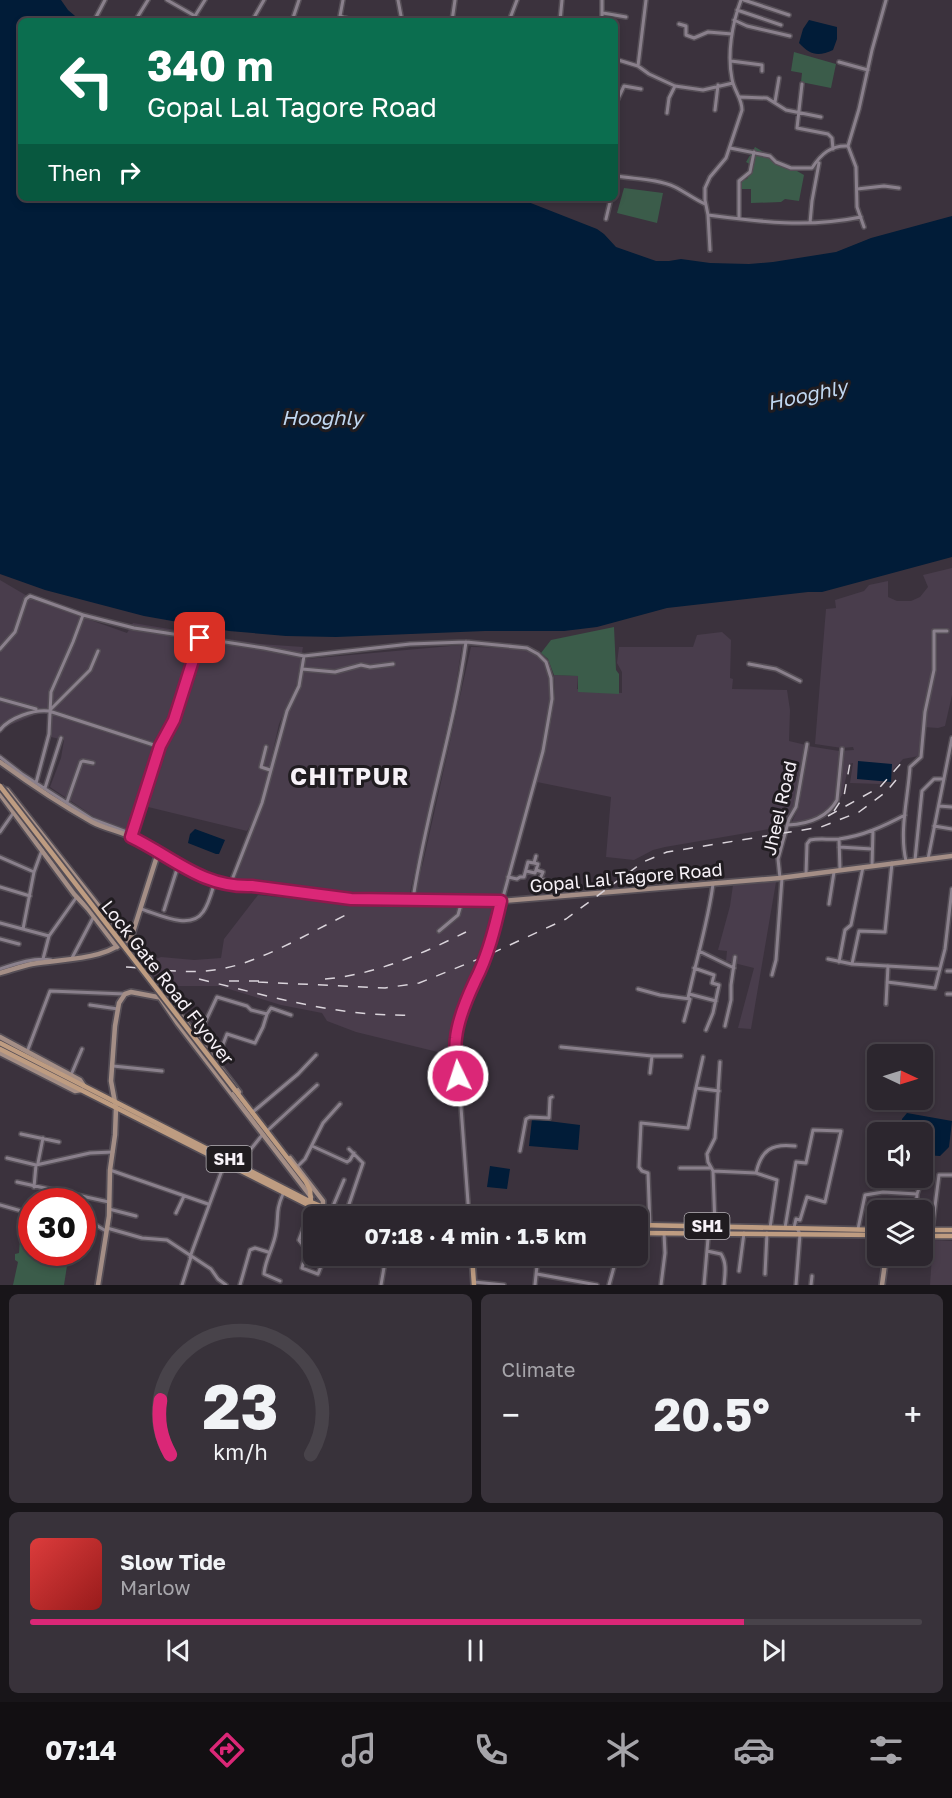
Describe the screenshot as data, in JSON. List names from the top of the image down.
{
  "streets": {
    "main road": ["Lock Gate Road Flyover", "SH1"],
    "street": ["Jheel Road", "Gopal Lal Tagore Road"]
  },
  "crossings": [
    ["Jheel Road", "Gopal Lal Tagore Road"],
    ["Lock Gate Road Flyover", "SH1"]
  ],
  "districts": ["CHITPUR"],
  "water": ["Hooghly"],
  "north": "right",
  "page": {
    "turn": ["340 m", "Gopal Lal Tagore Road"],
    "then": "Then",
    "limit": "30",
    "trip": "07:18 · 4 min · 1.5 km",
    "tile": "Climate",
    "heat": ["−", "20.5°", "+"],
    "song": ["Slow Tide", "Marlow"],
    "tabs": "07:14",
    "gauge": ["23", "km/h"]
  }
}
